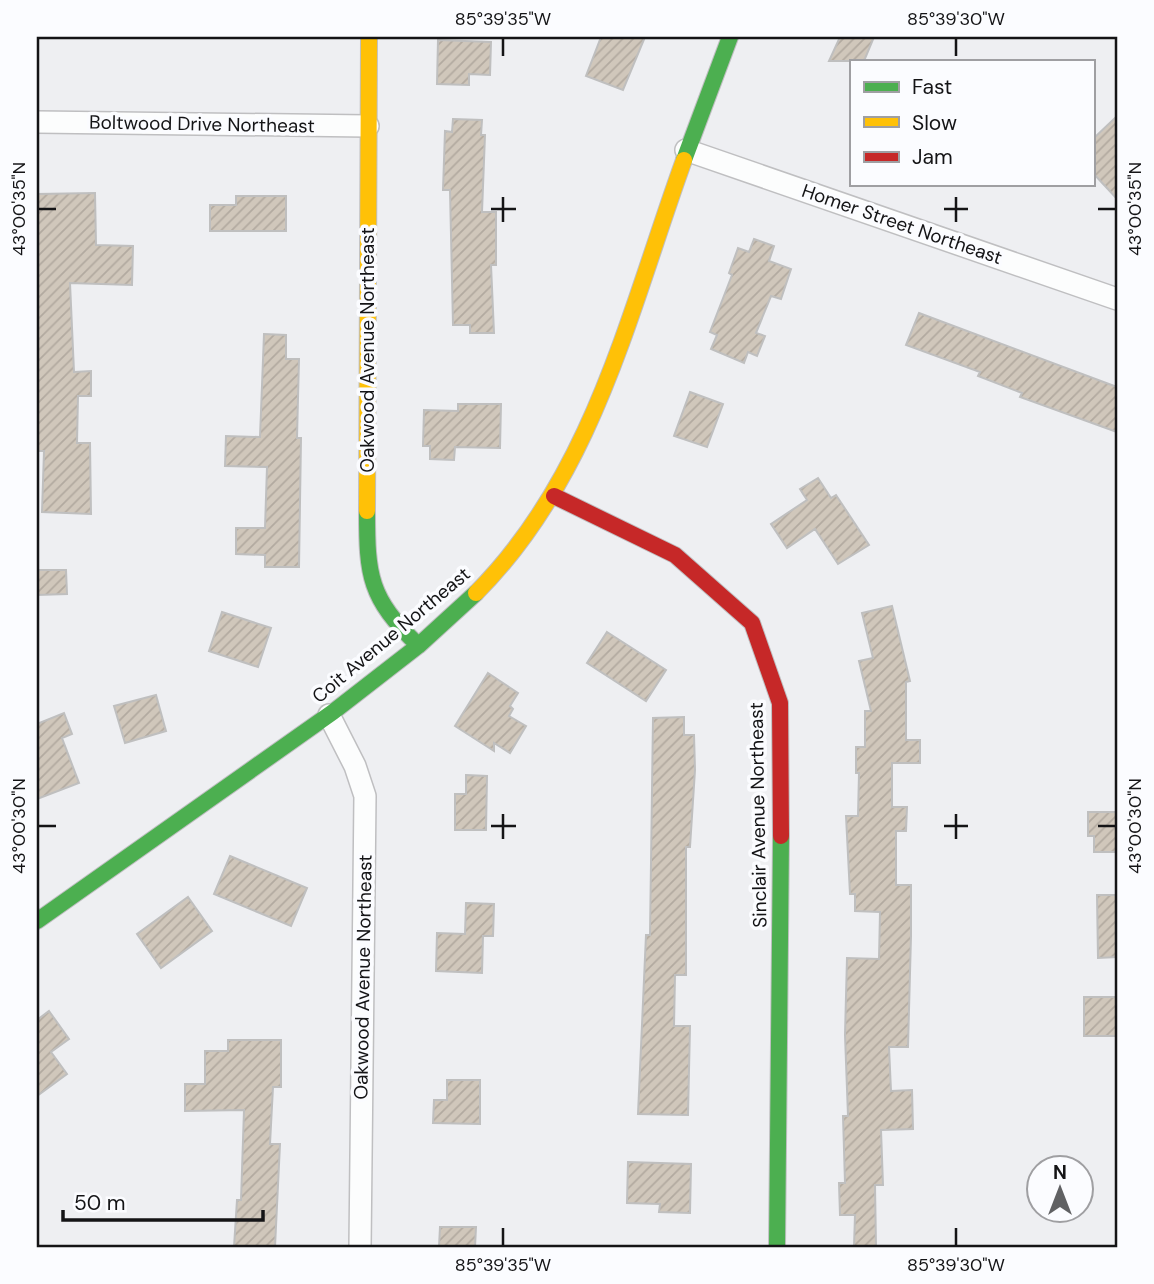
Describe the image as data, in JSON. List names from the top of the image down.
{
  "streets": {
    "street": [
      "Boltwood Drive Northeast",
      "Homer Street Northeast",
      "Oakwood Avenue Northeast",
      "Coit Avenue Northeast",
      "Sinclair Avenue Northeast"
    ]
  },
  "crossings": [
    ["Boltwood Drive Northeast", "Oakwood Avenue Northeast"],
    ["Homer Street Northeast", "Coit Avenue Northeast"],
    ["Oakwood Avenue Northeast", "Coit Avenue Northeast"],
    ["Coit Avenue Northeast", "Sinclair Avenue Northeast"]
  ],
  "legend": ["Fast", "Slow", "Jam"],
  "scale_bar": "50 m",
  "north": "top",
  "coordinates": [
    "85°39'35\"W",
    "85°39'30\"W",
    "43°00'35\"N",
    "43°00'30\"N"
  ]
}
